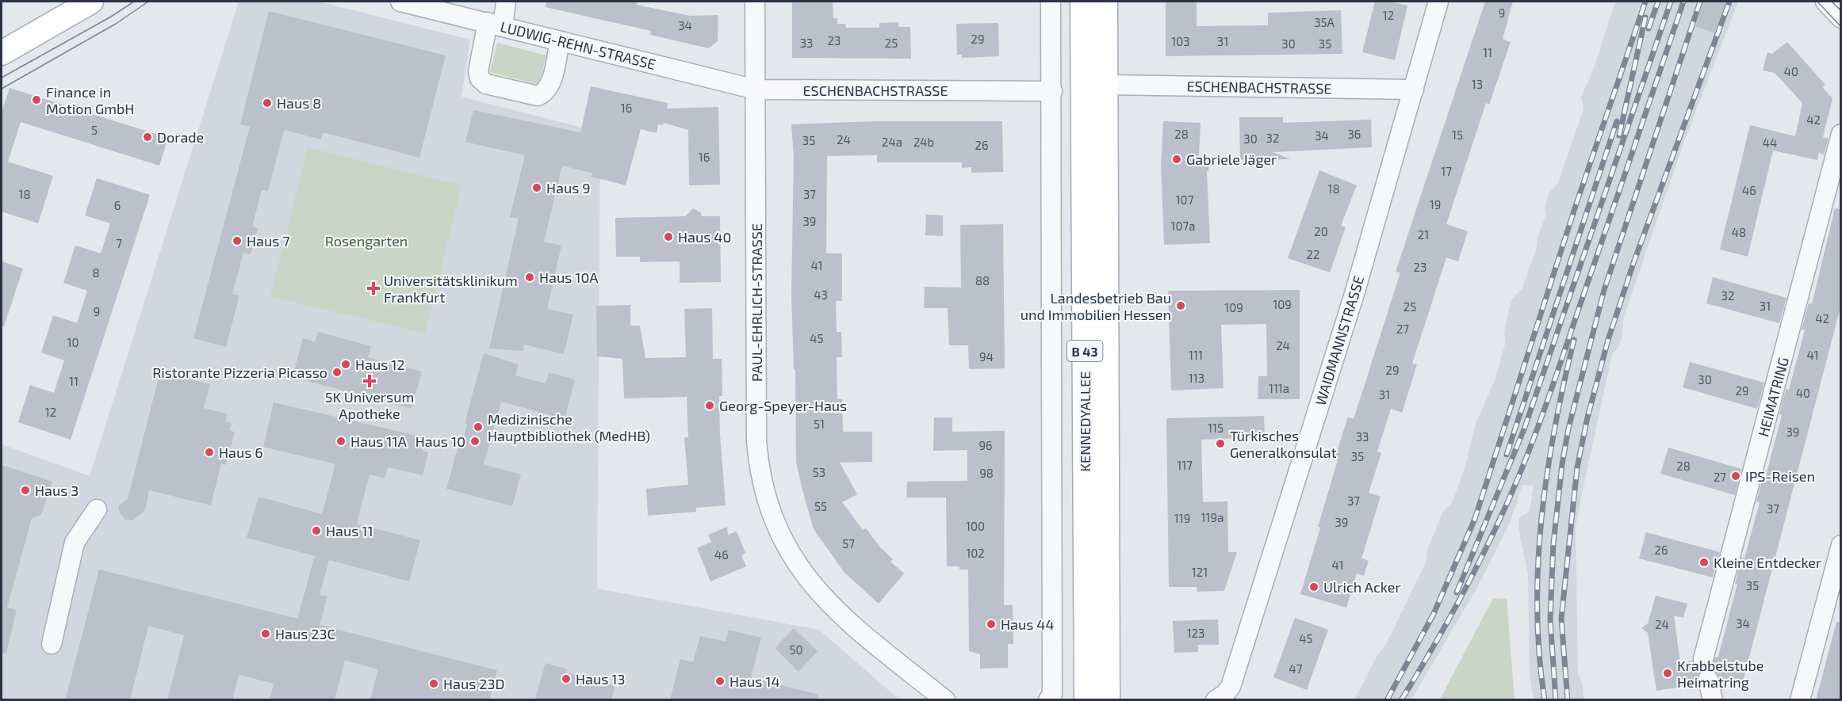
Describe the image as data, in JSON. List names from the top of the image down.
{
  "streets": {
    "main road": ["B 43", "KENNEDYALLEE"],
    "street": [
      "LUDWIG-REHN-STRASSE",
      "ESCHENBACHSTRASSE",
      "PAUL-EHRLICH-STRASSE",
      "WAIDMANNSTRASSE",
      "HEIMATRING"
    ]
  },
  "crossings": [
    ["LUDWIG-REHN-STRASSE", "ESCHENBACHSTRASSE"],
    ["LUDWIG-REHN-STRASSE", "PAUL-EHRLICH-STRASSE"],
    ["ESCHENBACHSTRASSE", "PAUL-EHRLICH-STRASSE"],
    ["ESCHENBACHSTRASSE", "WAIDMANNSTRASSE"],
    ["ESCHENBACHSTRASSE", "KENNEDYALLEE"]
  ],
  "parks": ["Rosengarten"],
  "places": {
    "other": [
      "Finance in Motion GmbH",
      "Haus 8",
      "Dorade",
      "Gabriele Jäger",
      "Haus 9",
      "Haus 40",
      "Haus 7",
      "Haus 10A",
      "Landesbetrieb Bau und Immobilien Hessen",
      "Haus 12",
      "Ristorante Pizzeria Picasso",
      "Georg-Speyer-Haus",
      "Medizinische Hauptbibliothek (MedHB)",
      "Haus 11A",
      "Haus 10",
      "Türkisches Generalkonsulat",
      "Haus 6",
      "IPS-Reisen",
      "Haus 3",
      "Haus 11",
      "Kleine Entdecker",
      "Ulrich Acker",
      "Haus 44",
      "Haus 23C",
      "Krabbelstube Heimatring",
      "Haus 13",
      "Haus 14",
      "Haus 23D"
    ],
    "health": ["Universitätsklinikum Frankfurt", "5K Universum Apotheke"]
  },
  "house_numbers": [
    "9",
    "12",
    "35A",
    "34",
    "29",
    "23",
    "103",
    "31",
    "33",
    "25",
    "30",
    "35",
    "11",
    "40",
    "13",
    "16",
    "42",
    "5",
    "28",
    "36",
    "15",
    "34",
    "32",
    "30",
    "24",
    "35",
    "24a",
    "24b",
    "44",
    "26",
    "16",
    "17",
    "18",
    "46",
    "18",
    "37",
    "107",
    "19",
    "6",
    "39",
    "107a",
    "20",
    "48",
    "21",
    "7",
    "22",
    "41",
    "23",
    "8",
    "88",
    "43",
    "32",
    "109",
    "31",
    "25",
    "109",
    "9",
    "42",
    "27",
    "45",
    "10",
    "24",
    "111",
    "41",
    "94",
    "29",
    "113",
    "30",
    "11",
    "111a",
    "29",
    "40",
    "31",
    "12",
    "51",
    "115",
    "39",
    "33",
    "96",
    "35",
    "117",
    "28",
    "53",
    "98",
    "27",
    "37",
    "55",
    "37",
    "119a",
    "119",
    "39",
    "100",
    "57",
    "26",
    "102",
    "46",
    "41",
    "121",
    "35",
    "34",
    "24",
    "123",
    "45",
    "50",
    "47"
  ]
}
